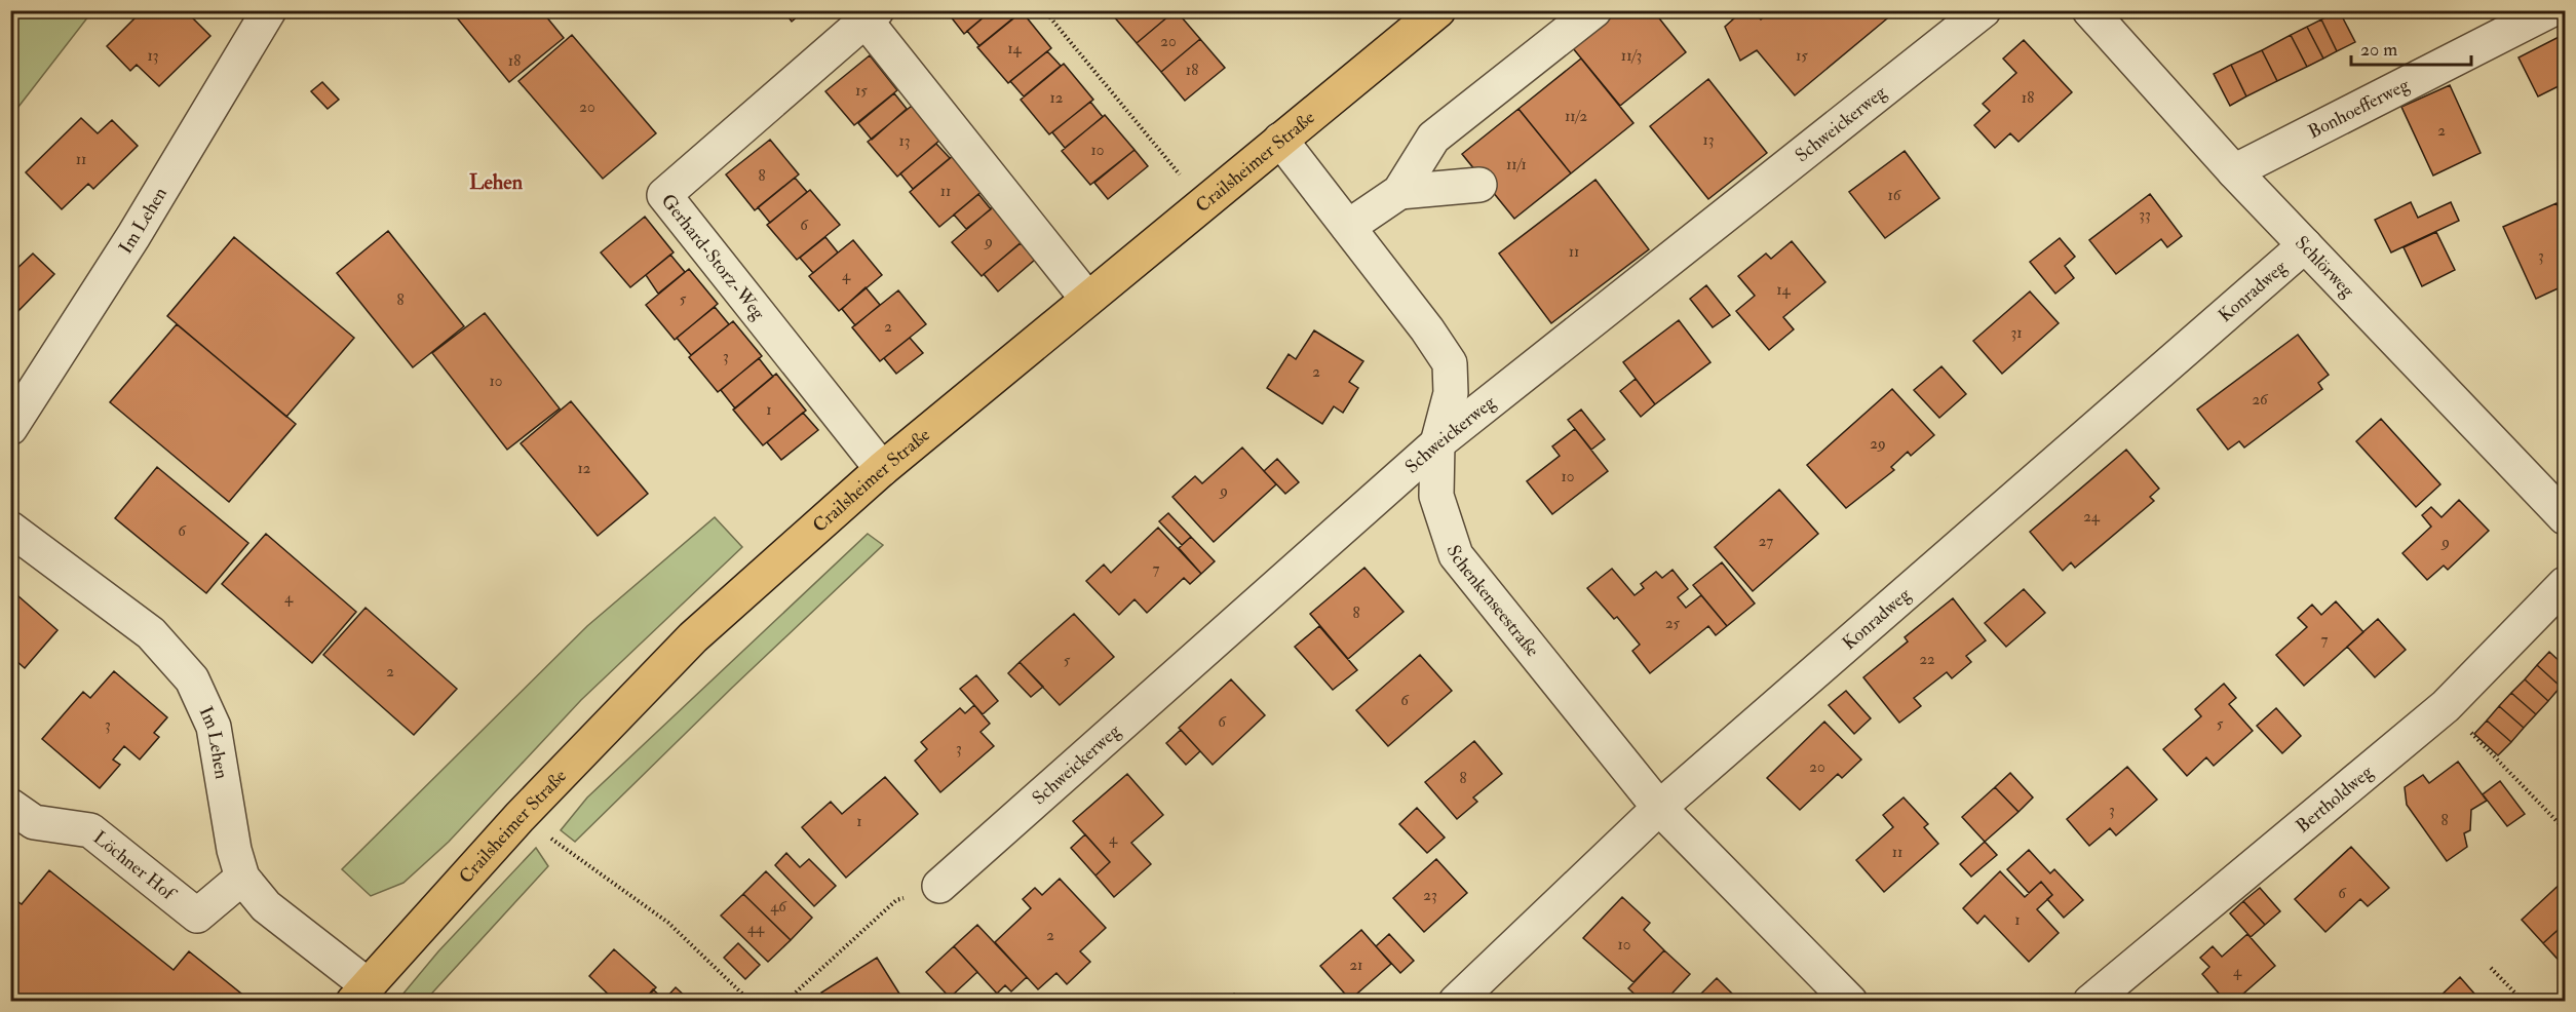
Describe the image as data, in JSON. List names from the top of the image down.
{
  "streets": {
    "main road": ["Crailsheimer Straße"],
    "street": [
      "Bonhoefferweg",
      "Schweickerweg",
      "Im Lehen",
      "Gerhard-Storz-Weg",
      "Schlörweg",
      "Konradweg",
      "Schenkenseestraße",
      "Bertholdweg",
      "Löchner Hof"
    ]
  },
  "crossings": [
    ["Bonhoefferweg", "Schlörweg"],
    ["Schweickerweg", "Schenkenseestraße"],
    ["Crailsheimer Straße", "Im Lehen"],
    ["Crailsheimer Straße", "Gerhard-Storz-Weg"],
    ["Crailsheimer Straße", "Schenkenseestraße"],
    ["Im Lehen", "Löchner Hof"],
    ["Schlörweg", "Konradweg"],
    ["Konradweg", "Schenkenseestraße"]
  ],
  "districts": ["Lehen"],
  "house_numbers": [
    "20",
    "14",
    "13",
    "11/3",
    "15",
    "18",
    "18",
    "15",
    "12",
    "18",
    "20",
    "11/2",
    "2",
    "13",
    "13",
    "10",
    "11",
    "11/1",
    "8",
    "11",
    "16",
    "33",
    "6",
    "9",
    "11",
    "3",
    "4",
    "14",
    "5",
    "8",
    "2",
    "31",
    "3",
    "2",
    "10",
    "26",
    "1",
    "29",
    "12",
    "10",
    "9",
    "24",
    "6",
    "27",
    "9",
    "7",
    "4",
    "8",
    "25",
    "7",
    "22",
    "5",
    "2",
    "6",
    "6",
    "5",
    "3",
    "3",
    "20",
    "8",
    "3",
    "8",
    "1",
    "4",
    "11",
    "6",
    "23",
    "46",
    "1",
    "44",
    "2",
    "10",
    "21",
    "4"
  ],
  "scale_bar": "20 m"
}
